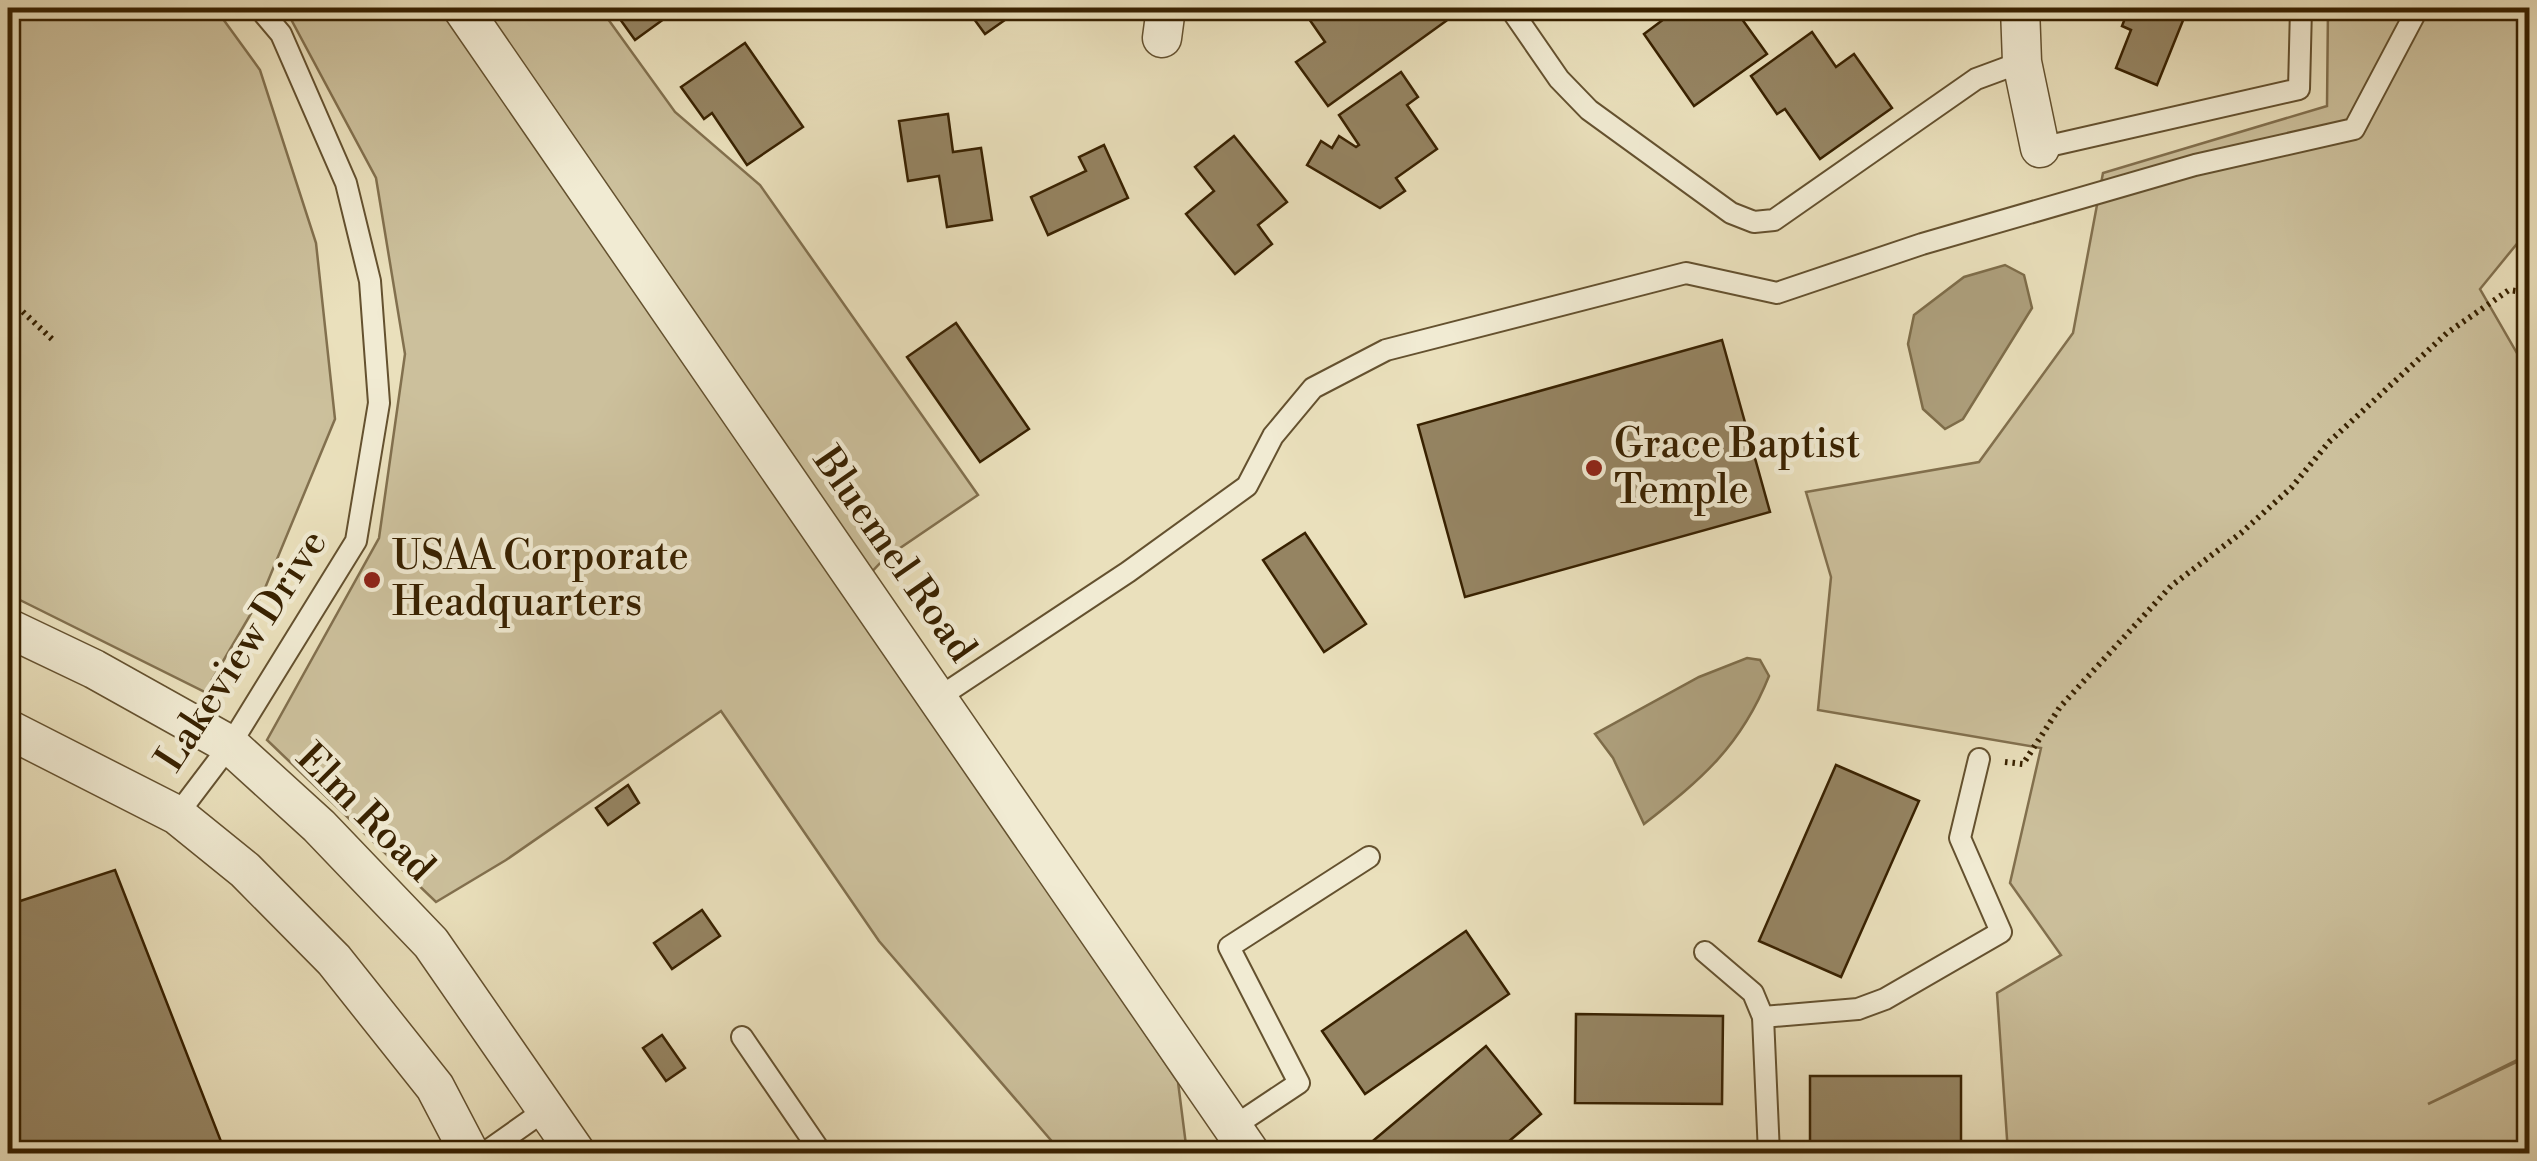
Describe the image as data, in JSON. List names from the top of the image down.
{
  "streets": {
    "street": ["Bluemel Road", "Elm Road"],
    "lane": ["Lakeview Drive"]
  },
  "crossings": [
    ["Lakeview Drive", "Elm Road"]
  ],
  "places": ["Grace Baptist Temple", "USAA Corporate Headquarters"]
}
